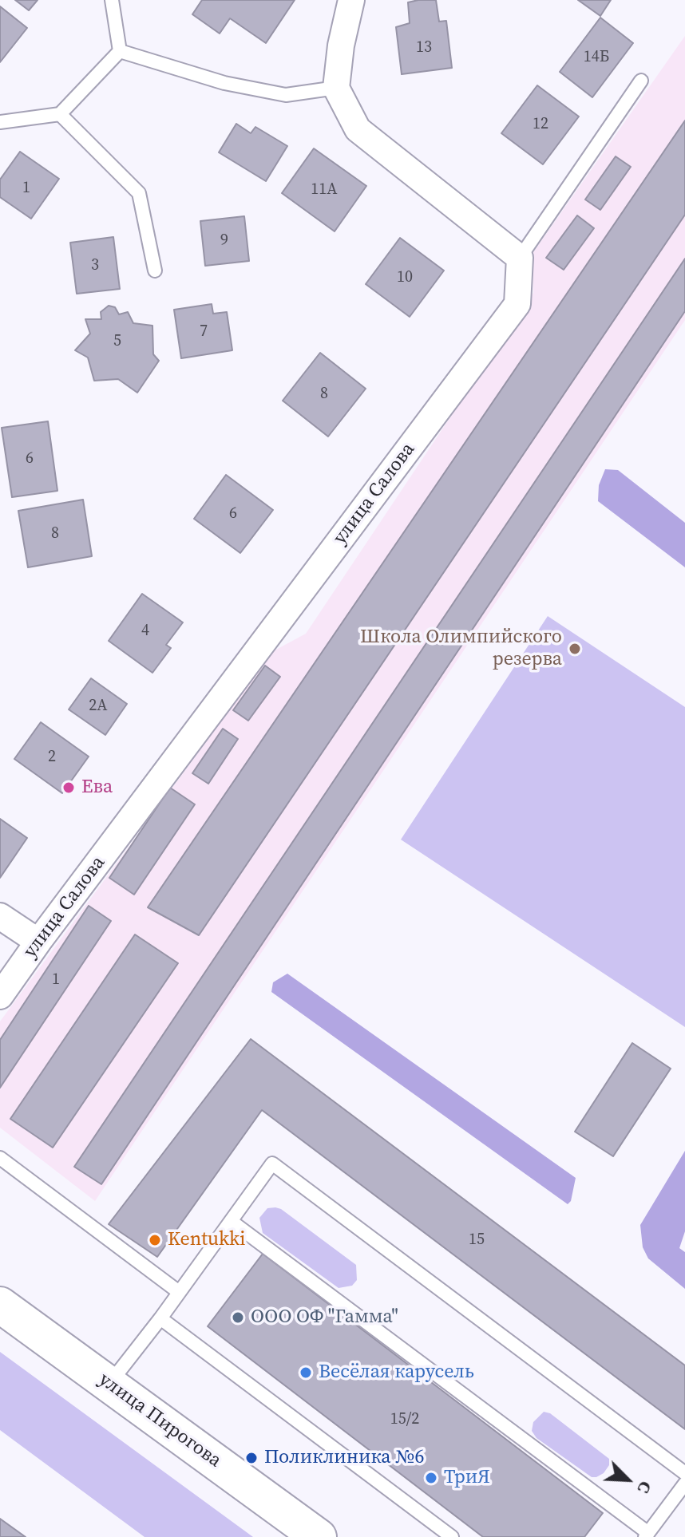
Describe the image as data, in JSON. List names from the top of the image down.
{
  "streets": {
    "main road": ["улица Пирогова"],
    "street": ["улица Салова"]
  },
  "places": [
    "Школа Олимпийского резерва",
    "Ева",
    "Kentukki",
    "ООО ОФ \"Гамма\"",
    "Весёлая карусель",
    "Поликлиника №6",
    "ТриЯ"
  ],
  "house_numbers": [
    "13",
    "14Б",
    "12",
    "1",
    "11А",
    "9",
    "3",
    "10",
    "7",
    "5",
    "8",
    "6",
    "6",
    "8",
    "4",
    "2А",
    "2",
    "1",
    "15",
    "15/2"
  ],
  "north": "bottom right"
}
